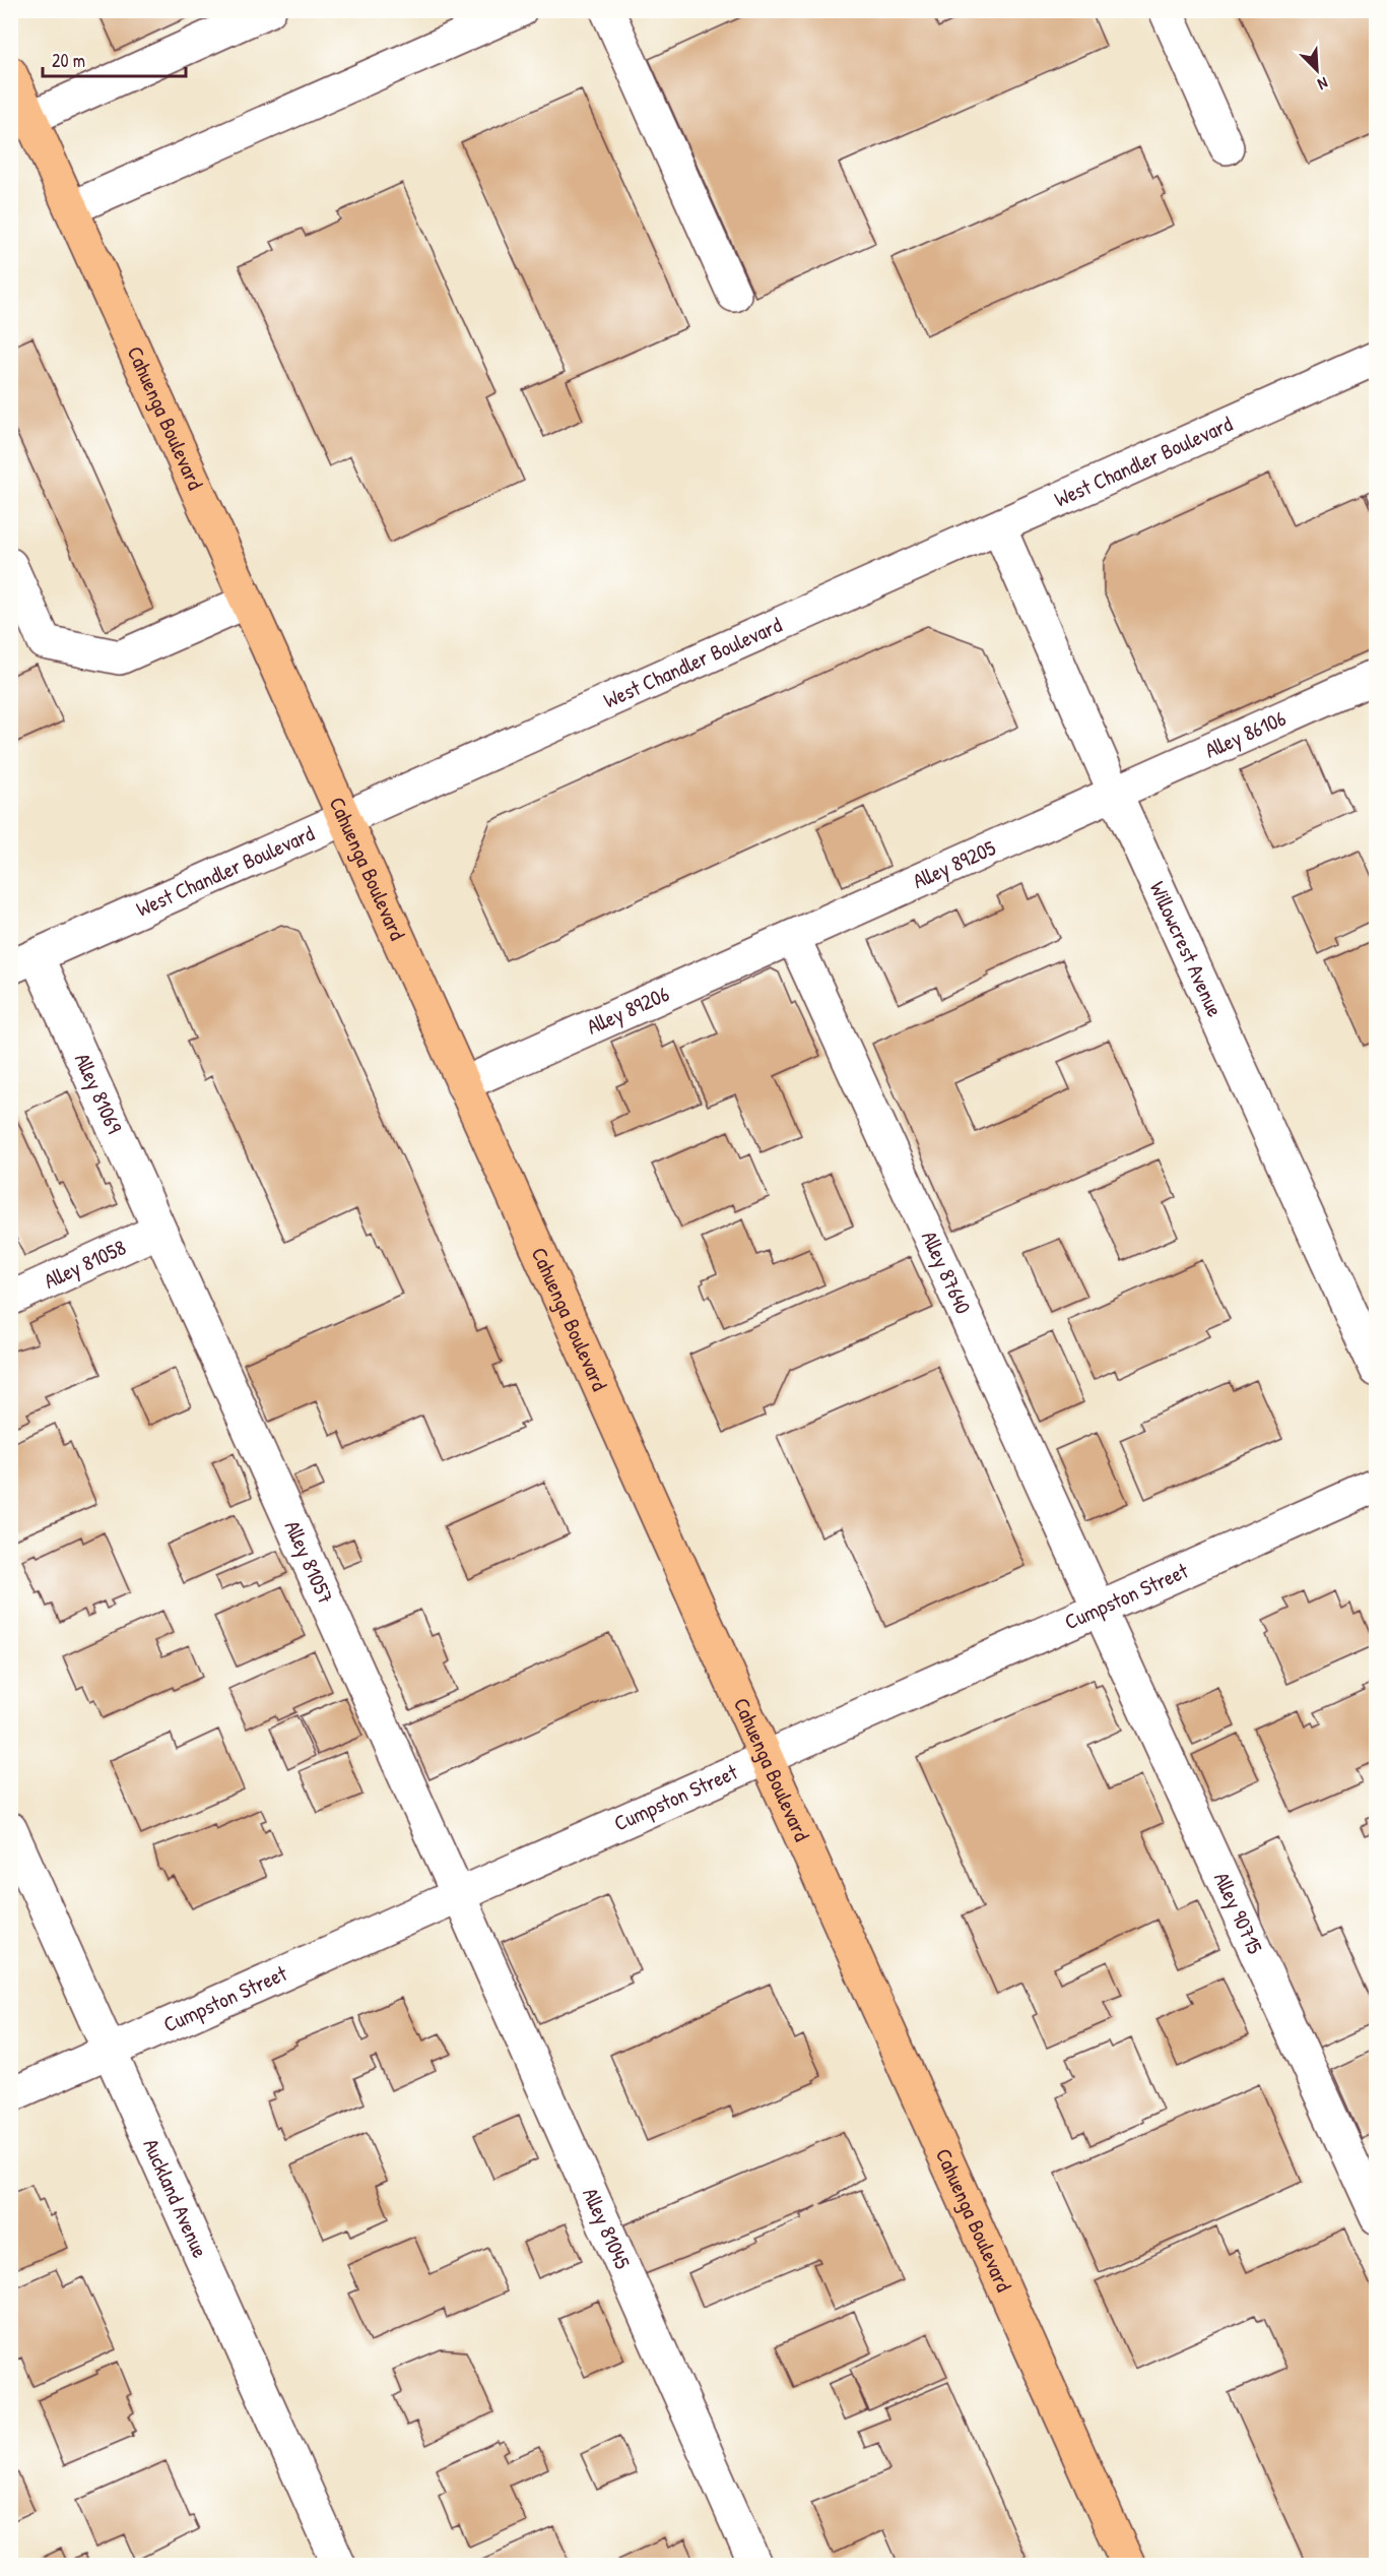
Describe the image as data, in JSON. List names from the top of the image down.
{
  "streets": {
    "main road": ["Cahuenga Boulevard"],
    "street": [
      "West Chandler Boulevard",
      "Alley 86106",
      "Alley 89205",
      "Willowcrest Avenue",
      "Alley 89206",
      "Alley 81069",
      "Alley 81058",
      "Alley 87640",
      "Alley 81057",
      "Cumpston Street",
      "Alley 90715",
      "Auckland Avenue",
      "Alley 81045"
    ]
  },
  "crossings": [
    ["Cahuenga Boulevard", "West Chandler Boulevard"],
    ["Cahuenga Boulevard", "Alley 89206"],
    ["Cahuenga Boulevard", "Cumpston Street"],
    ["West Chandler Boulevard", "Willowcrest Avenue"],
    ["West Chandler Boulevard", "Alley 81069"],
    ["Alley 86106", "Alley 89205"],
    ["Alley 86106", "Willowcrest Avenue"],
    ["Alley 89205", "Willowcrest Avenue"],
    ["Alley 89205", "Alley 89206"],
    ["Alley 89205", "Alley 87640"],
    ["Alley 89206", "Alley 87640"],
    ["Alley 81069", "Alley 81058"],
    ["Alley 81069", "Alley 81057"],
    ["Alley 81058", "Alley 81057"],
    ["Alley 87640", "Cumpston Street"],
    ["Alley 87640", "Alley 90715"],
    ["Alley 81057", "Cumpston Street"],
    ["Alley 81057", "Alley 81045"],
    ["Cumpston Street", "Alley 90715"],
    ["Cumpston Street", "Auckland Avenue"],
    ["Cumpston Street", "Alley 81045"]
  ],
  "scale_bar": "20 m",
  "north": "bottom right"
}
